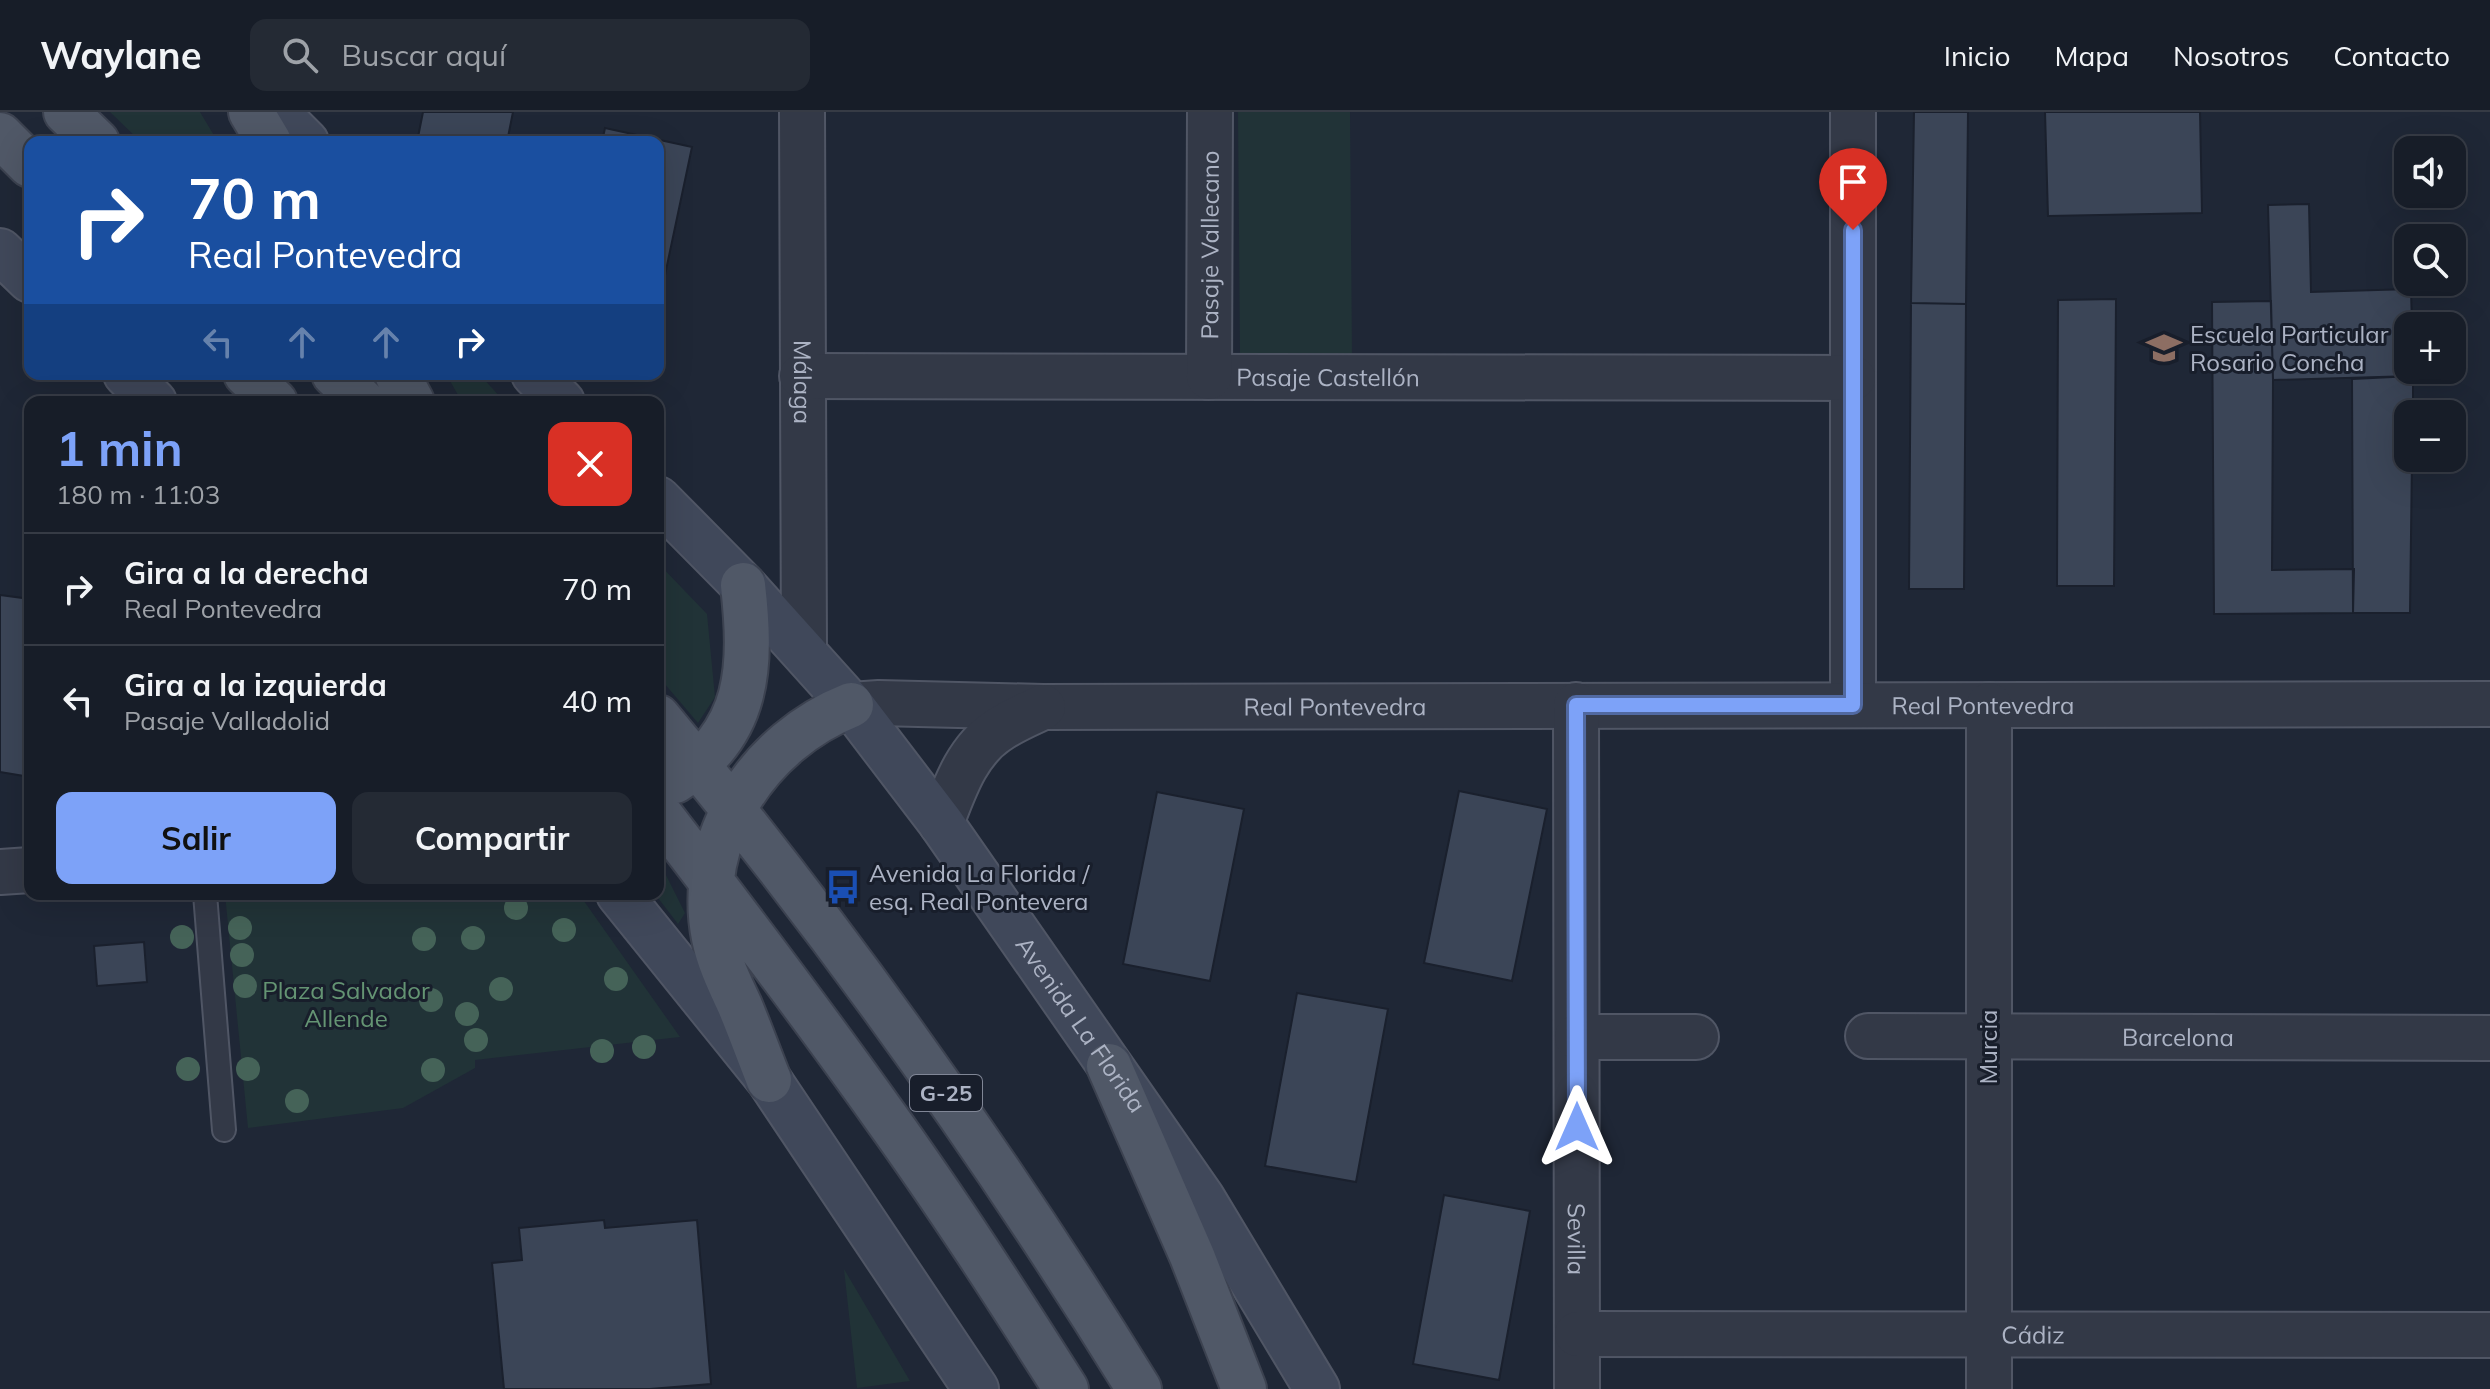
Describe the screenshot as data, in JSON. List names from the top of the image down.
{
  "streets": {
    "main road": ["G-25"],
    "street": [
      "Pasaje Vallecano",
      "Pasaje Castellón",
      "Málaga",
      "Real Pontevedra",
      "Avenida La Florida",
      "Barcelona",
      "Murcia",
      "Sevilla",
      "Cádiz"
    ]
  },
  "crossings": [
    ["Pasaje Vallecano", "Pasaje Castellón"],
    ["Pasaje Castellón", "Málaga"],
    ["Málaga", "Avenida La Florida"],
    ["Real Pontevedra", "Avenida La Florida"],
    ["Real Pontevedra", "Murcia"],
    ["Real Pontevedra", "Sevilla"],
    ["Barcelona", "Murcia"],
    ["Murcia", "Cádiz"],
    ["Sevilla", "Cádiz"]
  ],
  "parks": ["Plaza Salvador Allende"],
  "places": {
    "school or university": ["Escuela Particular Rosario Concha"],
    "bus stop": ["Avenida La Florida / esq. Real Pontevera"]
  },
  "page": {
    "header": "Waylane",
    "search": "Buscar aquí",
    "nav": [
      "Inicio",
      "Mapa",
      "Nosotros",
      "Contacto"
    ],
    "map_buttons": ["+", "−"],
    "turn": ["70 m", "Real Pontevedra"],
    "heading": ["1 min", "180 m · 11:03"],
    "list": [
      {
        "name": "Gira a la derecha",
        "note": "Real Pontevedra",
        "value": "70 m"
      },
      {
        "name": "Gira a la izquierda",
        "note": "Pasaje Valladolid",
        "value": "40 m"
      }
    ],
    "buttons": ["Salir", "Compartir"]
  }
}
